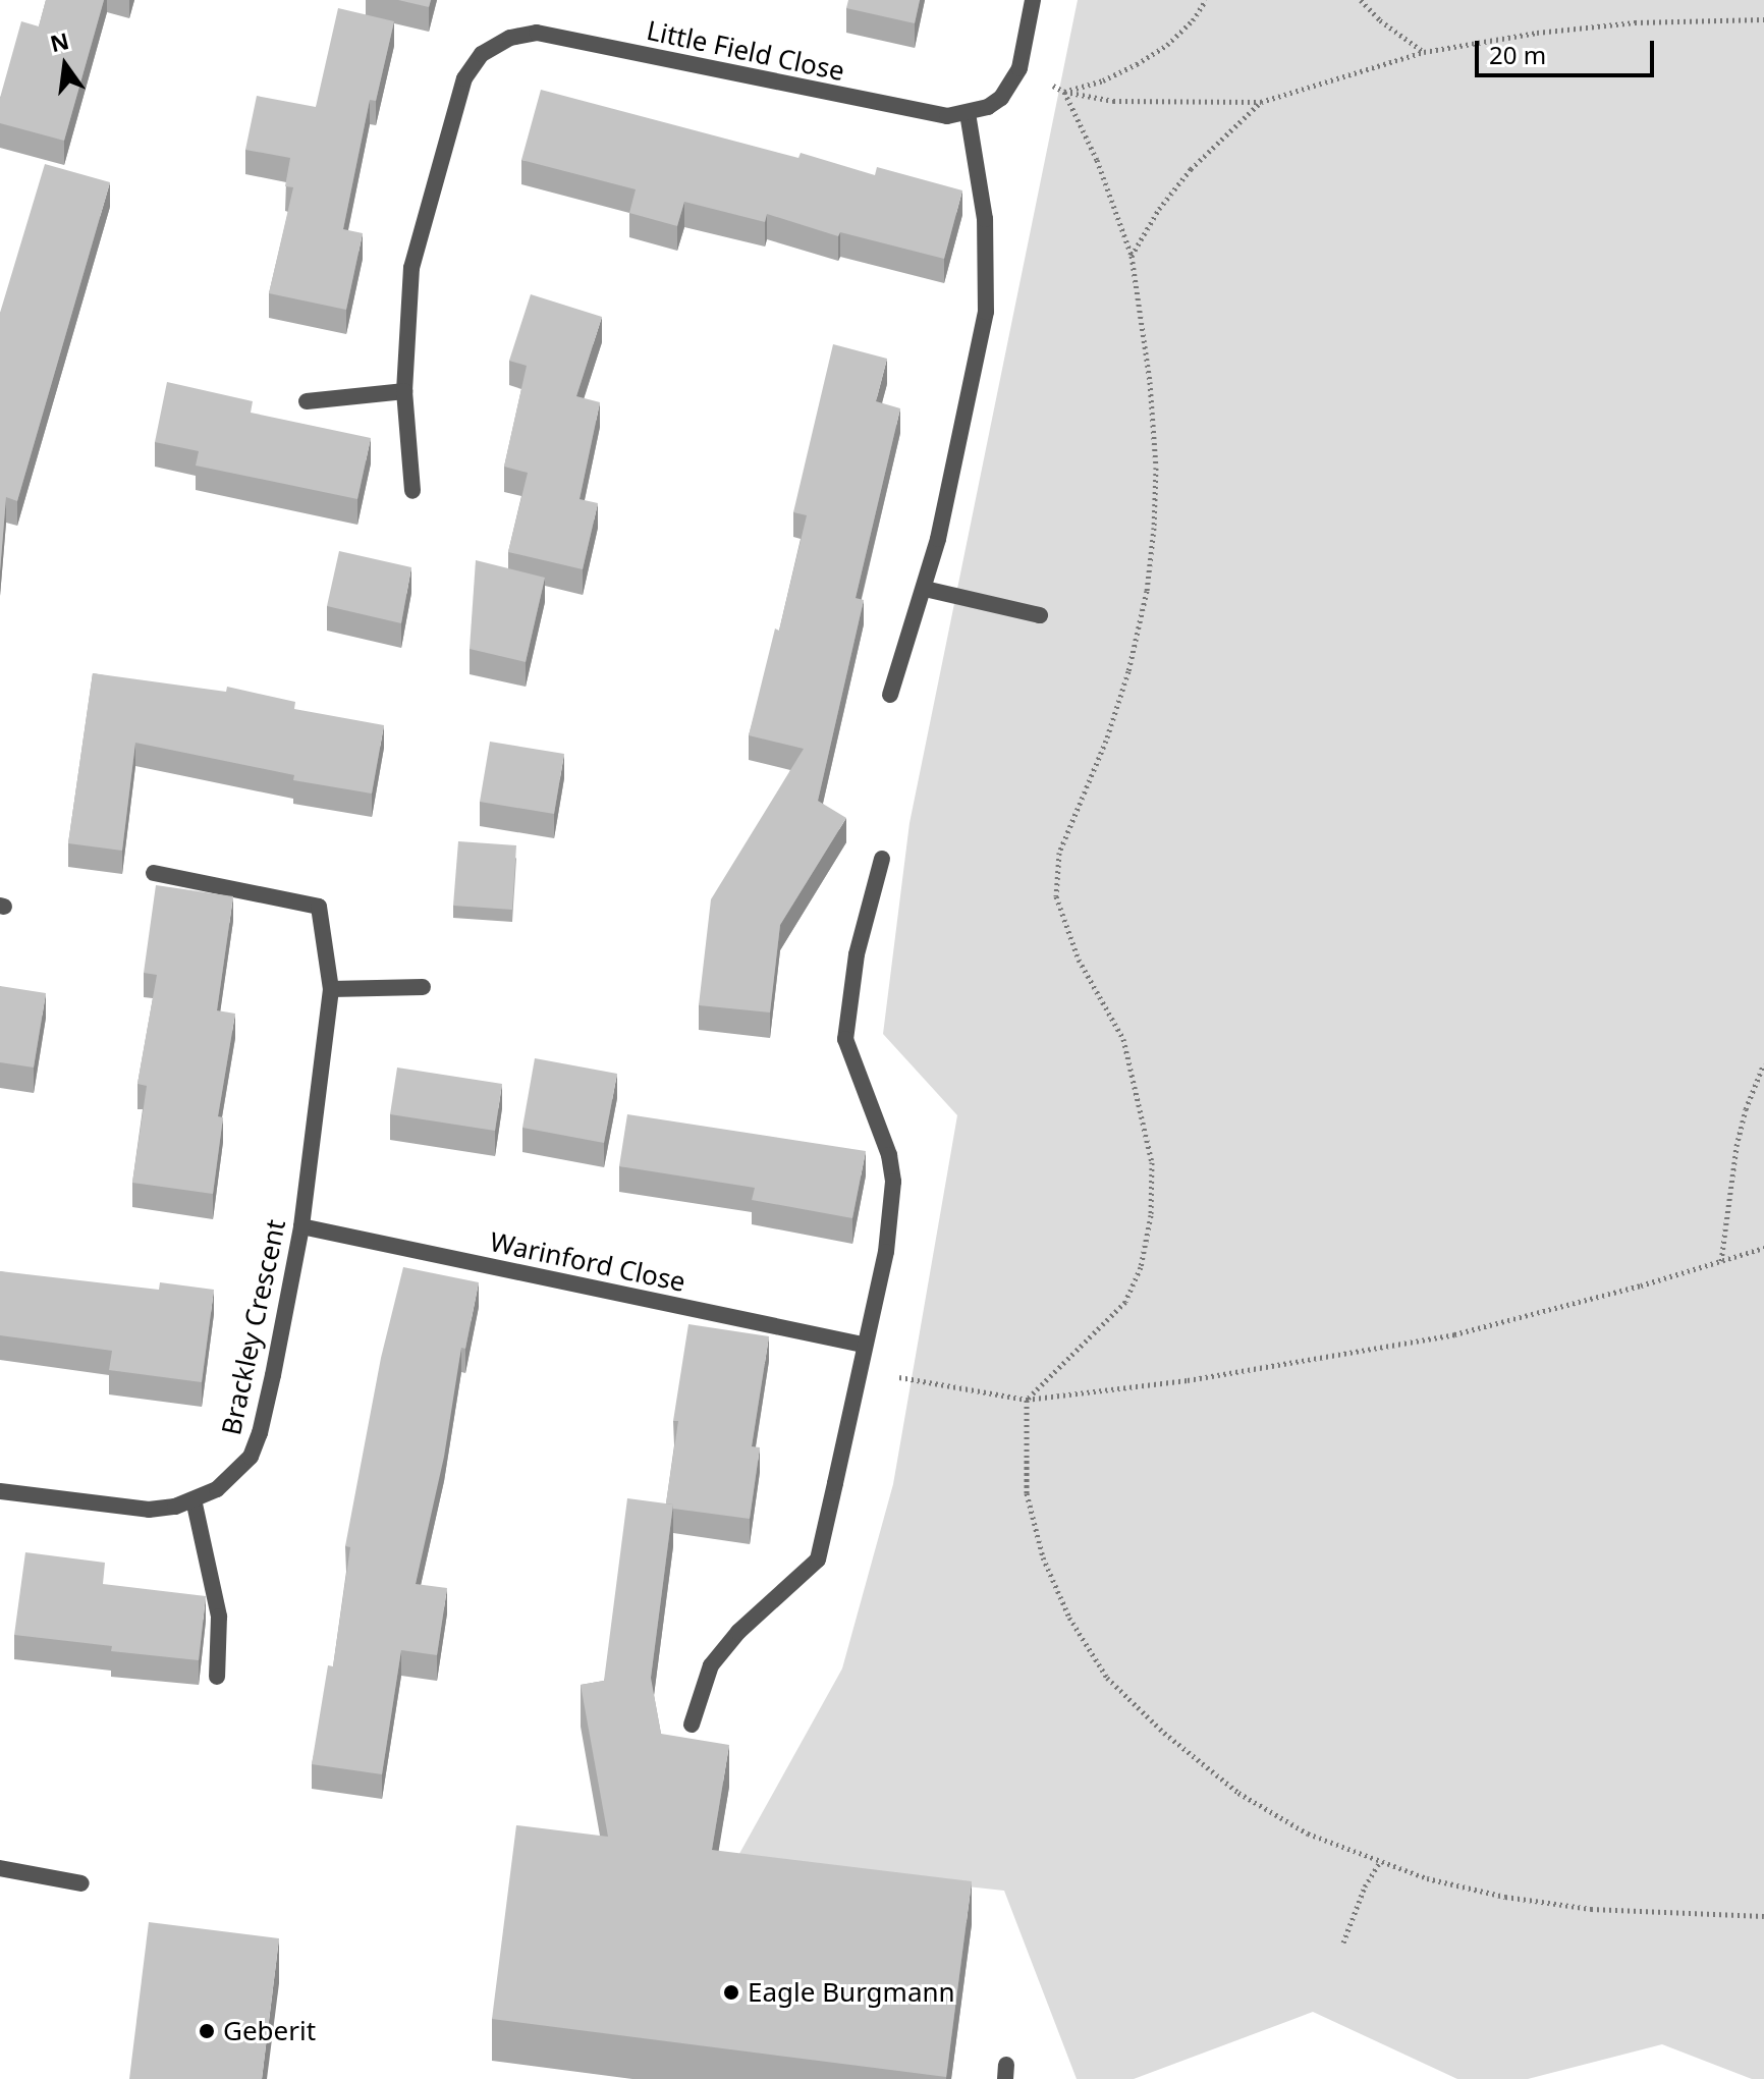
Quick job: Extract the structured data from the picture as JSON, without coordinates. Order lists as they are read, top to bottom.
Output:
{
  "streets": {
    "street": ["Little Field Close", "Warinford Close", "Brackley Crescent"]
  },
  "crossings": [
    ["Warinford Close", "Brackley Crescent"]
  ],
  "places": ["Eagle Burgmann", "Geberit"],
  "scale_bar": "20 m",
  "north": "top"
}
